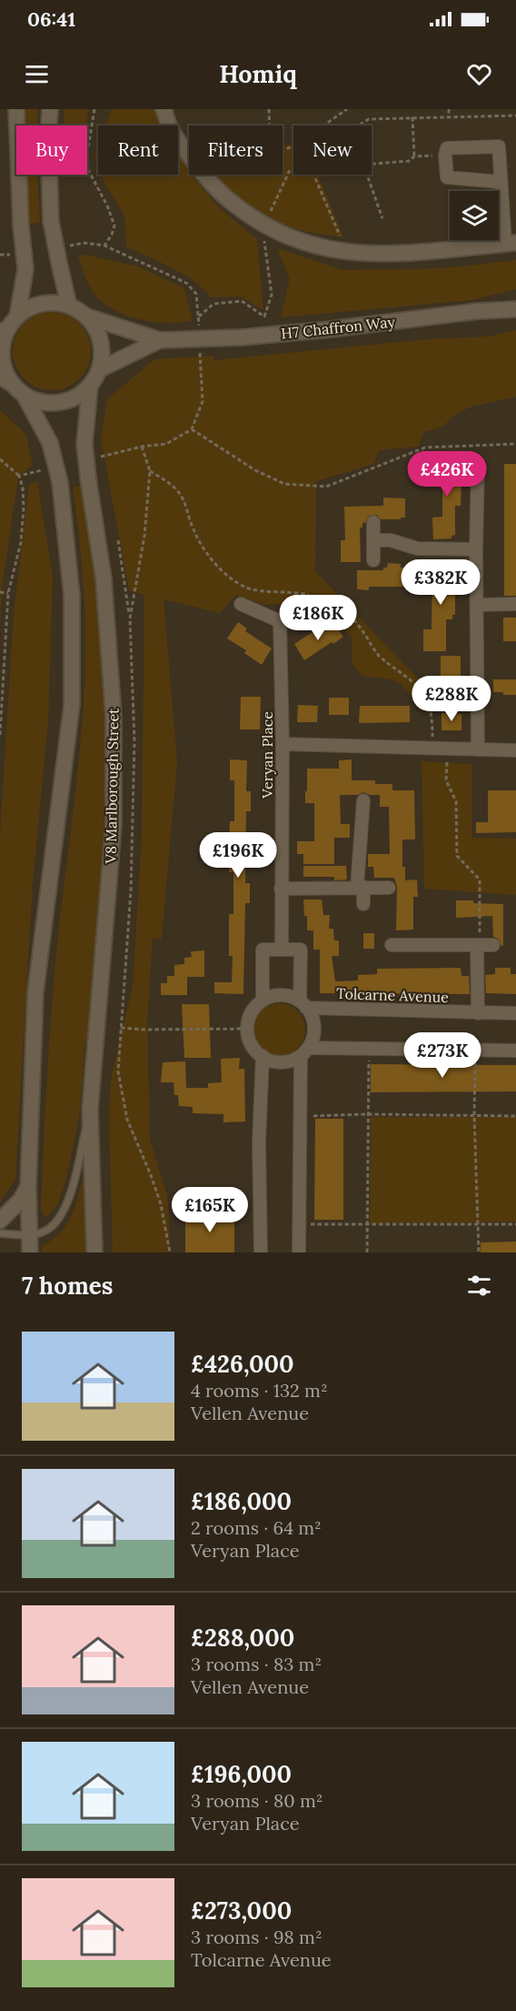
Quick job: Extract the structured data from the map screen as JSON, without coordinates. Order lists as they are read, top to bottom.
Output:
{
  "streets": {
    "main road": ["H7 Chaffron Way", "V8 Marlborough Street"],
    "street": ["Veryan Place", "Tolcarne Avenue"]
  },
  "crossings": [
    ["H7 Chaffron Way", "V8 Marlborough Street"]
  ],
  "page": {
    "status": "06:41",
    "header": "Homiq",
    "chip": [
      "Buy",
      "Rent",
      "Filters",
      "New"
    ],
    "price": [
      "£426K",
      "£382K",
      "£186K",
      "£288K",
      "£196K",
      "£273K",
      "£165K"
    ],
    "heading": "7 homes",
    "list": [
      {
        "name": "£426,000",
        "note": "4 rooms · 132 m² · Vellen Avenue"
      },
      {
        "name": "£186,000",
        "note": "2 rooms · 64 m² · Veryan Place"
      },
      {
        "name": "£288,000",
        "note": "3 rooms · 83 m² · Vellen Avenue"
      },
      {
        "name": "£196,000",
        "note": "3 rooms · 80 m² · Veryan Place"
      },
      {
        "name": "£273,000",
        "note": "3 rooms · 98 m² · Tolcarne Avenue"
      }
    ]
  }
}
